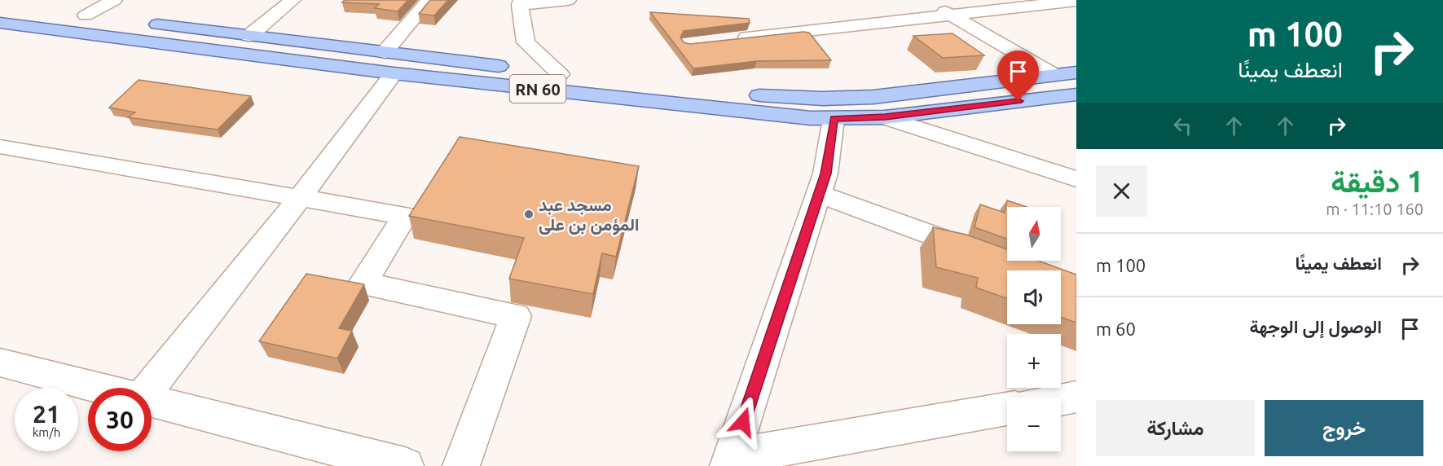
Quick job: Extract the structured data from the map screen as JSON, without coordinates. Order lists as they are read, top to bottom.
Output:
{
  "streets": {
    "main road": ["RN 60"]
  },
  "places": ["مسجد عبد المؤمن بن على"],
  "north": "top",
  "page": {
    "turn": ["100 m", "انعطف يمينًا"],
    "heading": ["1 دقيقة", "160 m · 11:10"],
    "map_buttons": ["+", "−"],
    "list": [
      {
        "name": "انعطف يمينًا",
        "value": "100 m"
      },
      {
        "name": "الوصول إلى الوجهة",
        "value": "60 m"
      }
    ],
    "speed": "21 km/h",
    "limit": "30",
    "buttons": ["خروج", "مشاركة"]
  }
}
